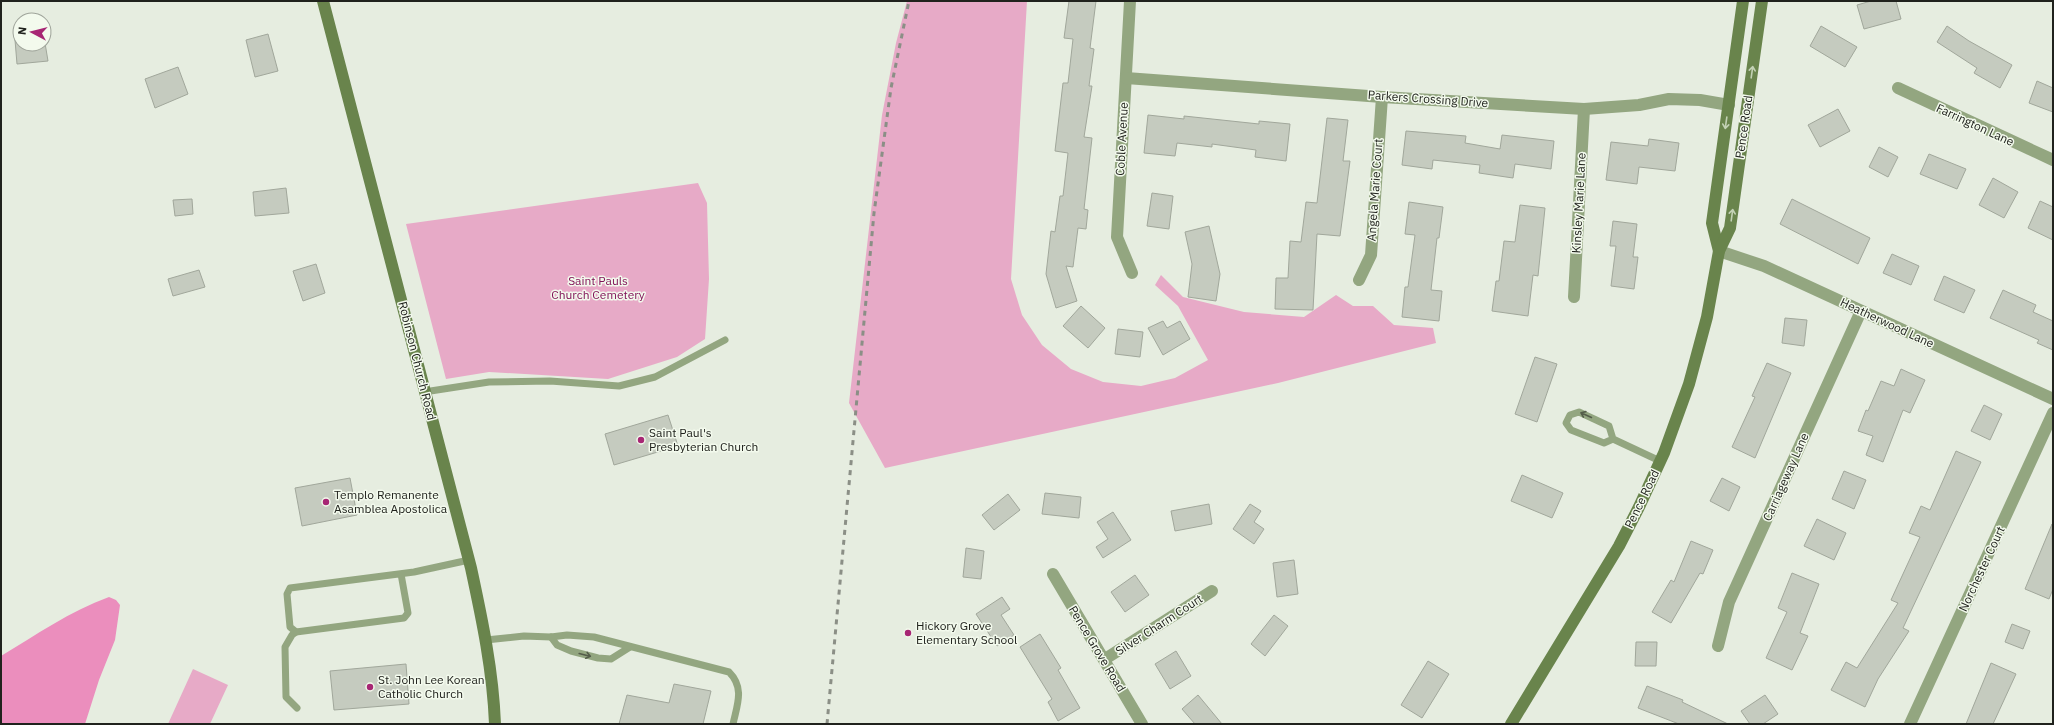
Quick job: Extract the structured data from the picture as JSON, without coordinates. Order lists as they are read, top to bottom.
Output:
{
  "streets": {
    "street": [
      "Parkers Crossing Drive",
      "Farrington Lane",
      "Pence Road",
      "Coble Avenue",
      "Angela Marie Court",
      "Kinsley Marie Lane",
      "Heatherwood Lane",
      "Robinson Church Road",
      "Carriageway Lane",
      "Norchester Court",
      "Silver Charm Court",
      "Pence Grove Road"
    ]
  },
  "crossings": [
    ["Parkers Crossing Drive", "Pence Road"],
    ["Parkers Crossing Drive", "Coble Avenue"],
    ["Parkers Crossing Drive", "Angela Marie Court"],
    ["Parkers Crossing Drive", "Kinsley Marie Lane"],
    ["Pence Road", "Heatherwood Lane"],
    ["Heatherwood Lane", "Carriageway Lane"],
    ["Silver Charm Court", "Pence Grove Road"]
  ],
  "parks": ["Saint Pauls Church Cemetery"],
  "places": [
    "Saint Paul's Presbyterian Church",
    "Templo Remanente Asamblea Apostolica",
    "Hickory Grove Elementary School",
    "St. John Lee Korean Catholic Church"
  ],
  "north": "left"
}
